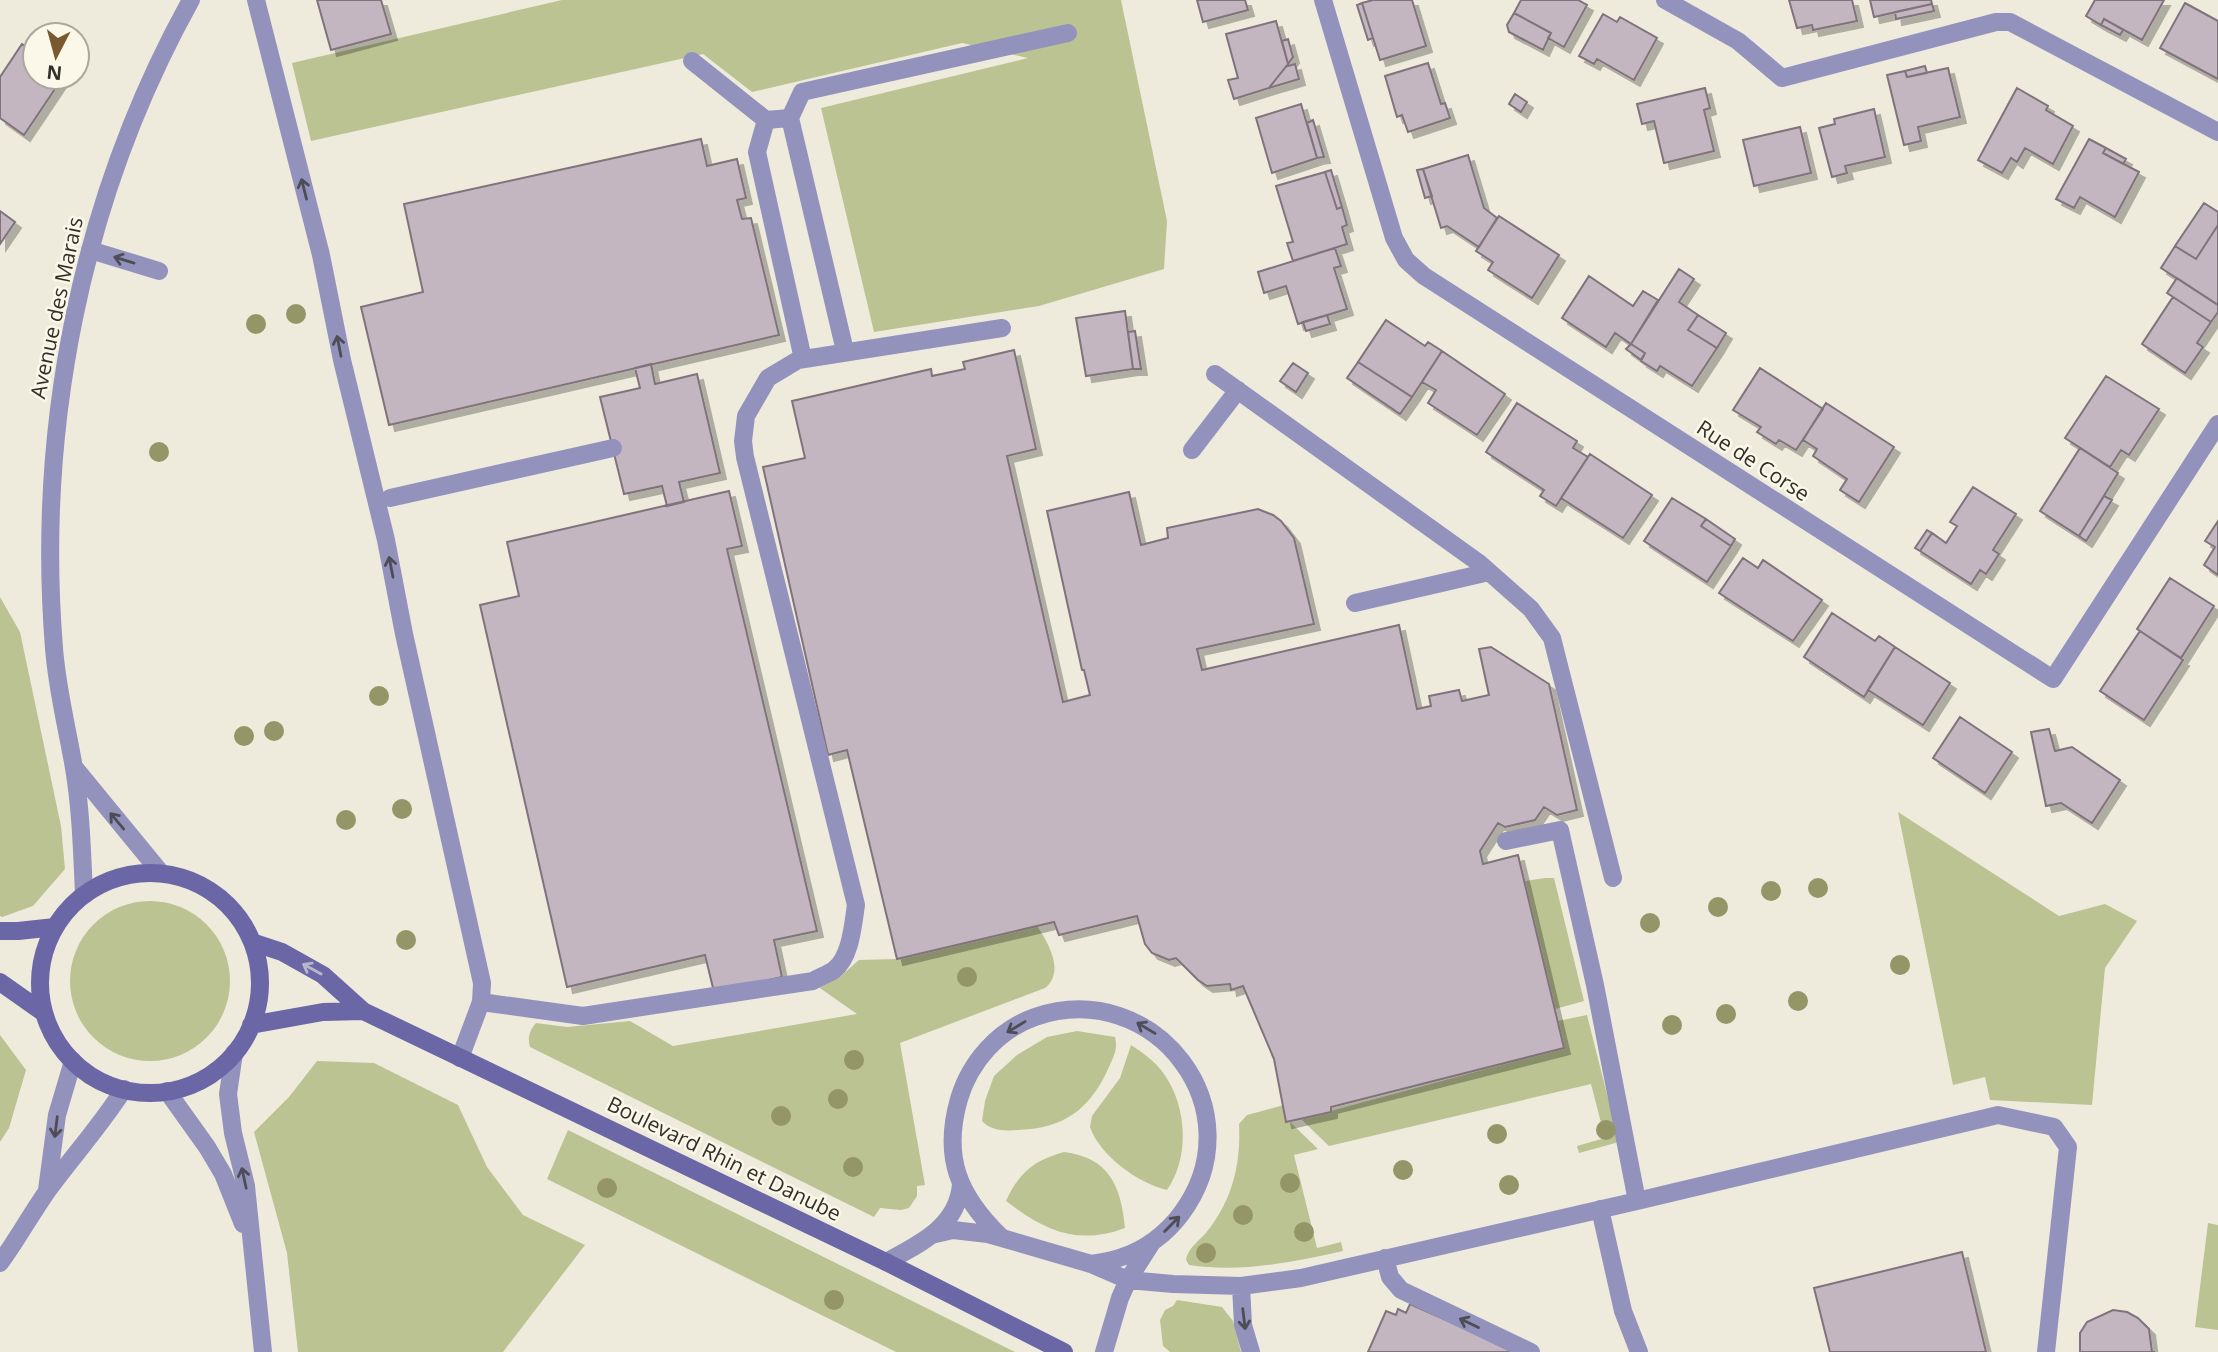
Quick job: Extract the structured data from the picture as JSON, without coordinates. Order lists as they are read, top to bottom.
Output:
{
  "streets": {
    "main road": ["Boulevard Rhin et Danube"],
    "street": ["Avenue des Marais", "Rue de Corse"]
  },
  "crossings": [
    ["Avenue des Marais", "Boulevard Rhin et Danube"]
  ],
  "north": "bottom"
}
